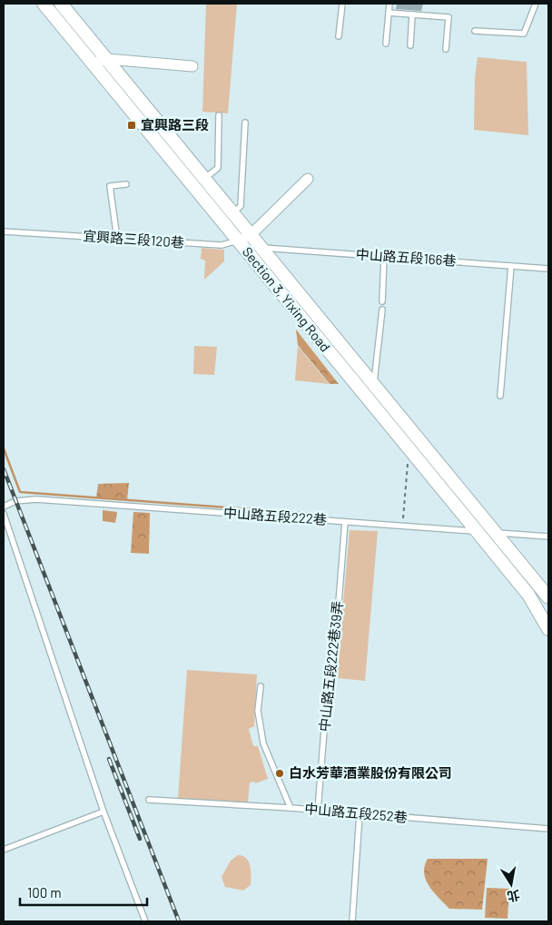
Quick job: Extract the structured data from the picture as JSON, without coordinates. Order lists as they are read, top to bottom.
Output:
{
  "streets": {
    "street": ["Section 3, Yixing Road"],
    "lane": [
      "宜興路三段120巷",
      "中山路五段166巷",
      "中山路五段222巷",
      "中山路五段222巷39弄",
      "中山路五段252巷"
    ]
  },
  "crossings": [
    ["宜興路三段120巷", "中山路五段166巷"],
    ["宜興路三段120巷", "Section 3, Yixing Road"],
    ["中山路五段166巷", "Section 3, Yixing Road"],
    ["Section 3, Yixing Road", "中山路五段222巷"],
    ["中山路五段222巷", "中山路五段222巷39弄"],
    ["中山路五段222巷39弄", "中山路五段252巷"]
  ],
  "places": {
    "transit": ["宜興路三段"],
    "other": ["白水芳華酒業股份有限公司"]
  },
  "scale_bar": "100 m",
  "north": "bottom"
}
